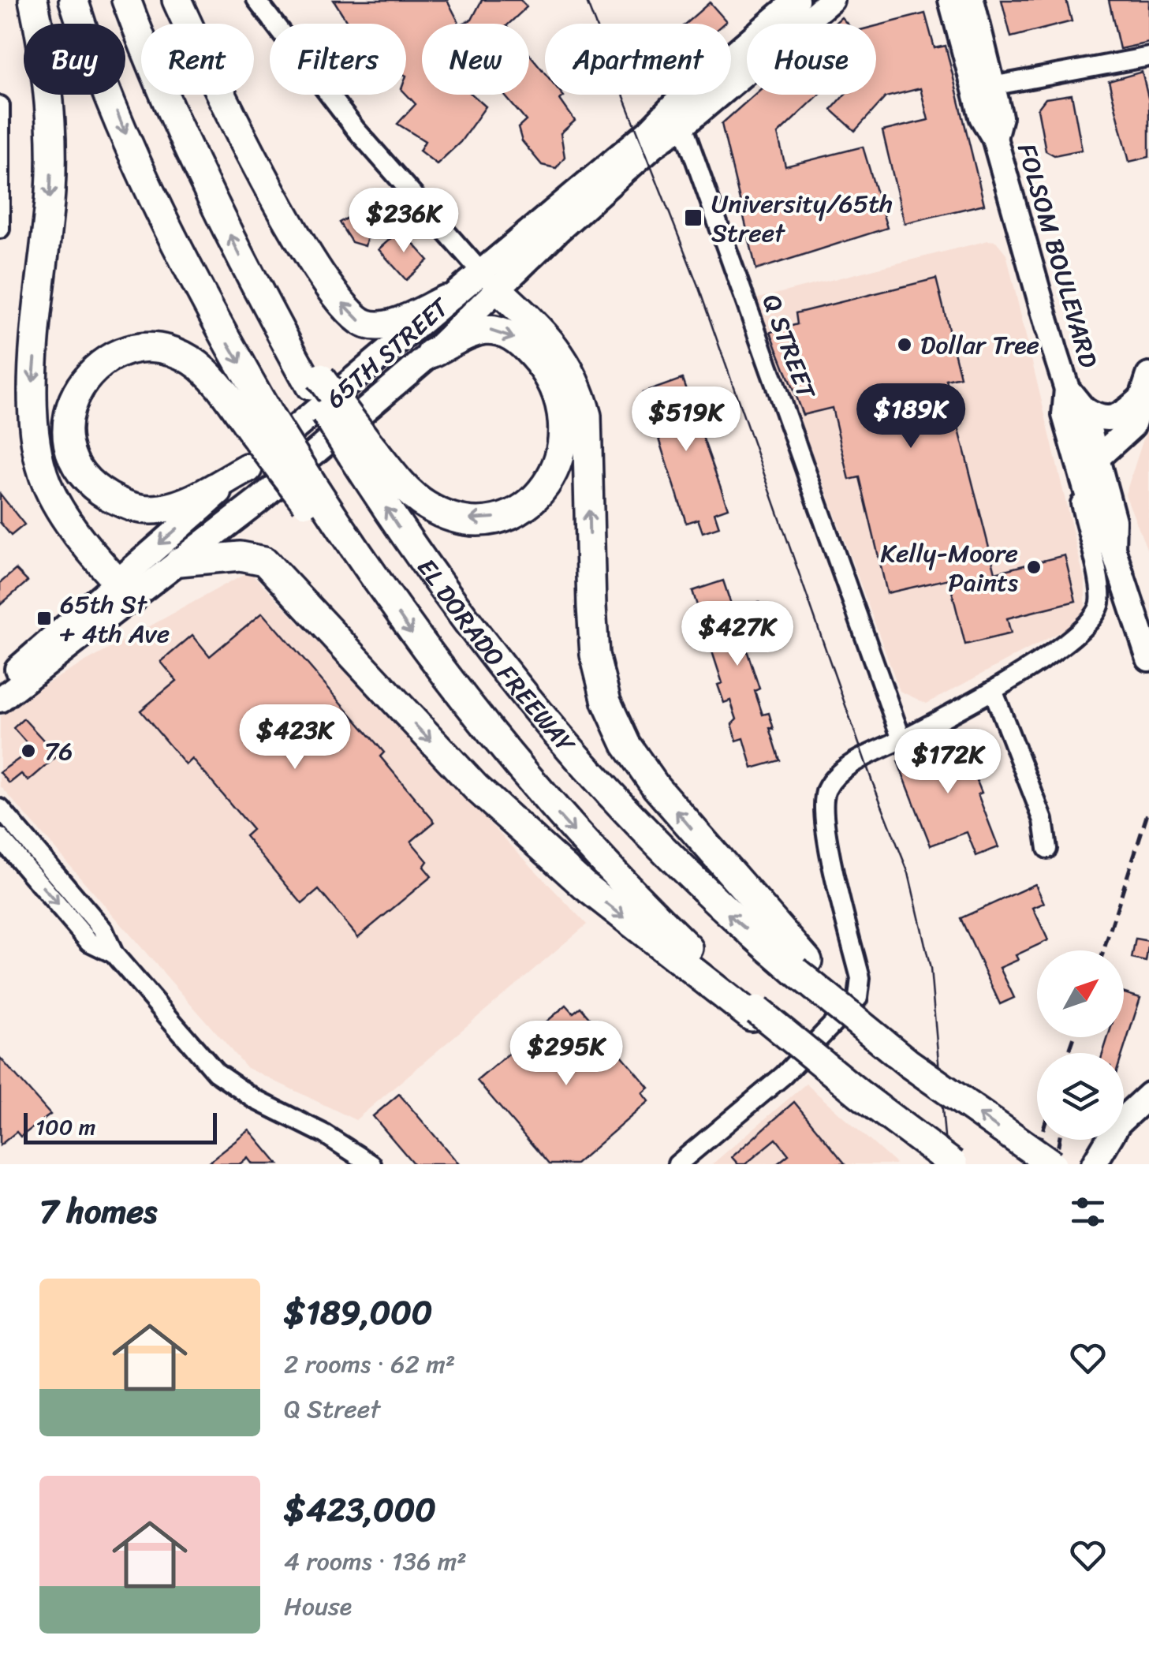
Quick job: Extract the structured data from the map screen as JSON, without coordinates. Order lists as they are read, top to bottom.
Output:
{
  "streets": {
    "highway": ["EL DORADO FREEWAY"],
    "main road": ["FOLSOM BOULEVARD", "65TH STREET"],
    "street": ["Q STREET"]
  },
  "crossings": [
    ["Q STREET", "65TH STREET"]
  ],
  "places": {
    "transit": ["University/65th Street", "65th St + 4th Ave"],
    "other": ["Dollar Tree", "Kelly-Moore Paints", "76"]
  },
  "scale_bar": "100 m",
  "north": "top right",
  "page": {
    "chip": [
      "Buy",
      "Rent",
      "Filters",
      "New",
      "Apartment",
      "House"
    ],
    "price": [
      "$236K",
      "$189K",
      "$519K",
      "$427K",
      "$423K",
      "$172K",
      "$295K"
    ],
    "scale": "100 m",
    "heading": "7 homes",
    "list": [
      {
        "name": "$189,000",
        "note": "2 rooms · 62 m² · Q Street"
      },
      {
        "name": "$423,000",
        "note": "4 rooms · 136 m² · House"
      }
    ]
  }
}
